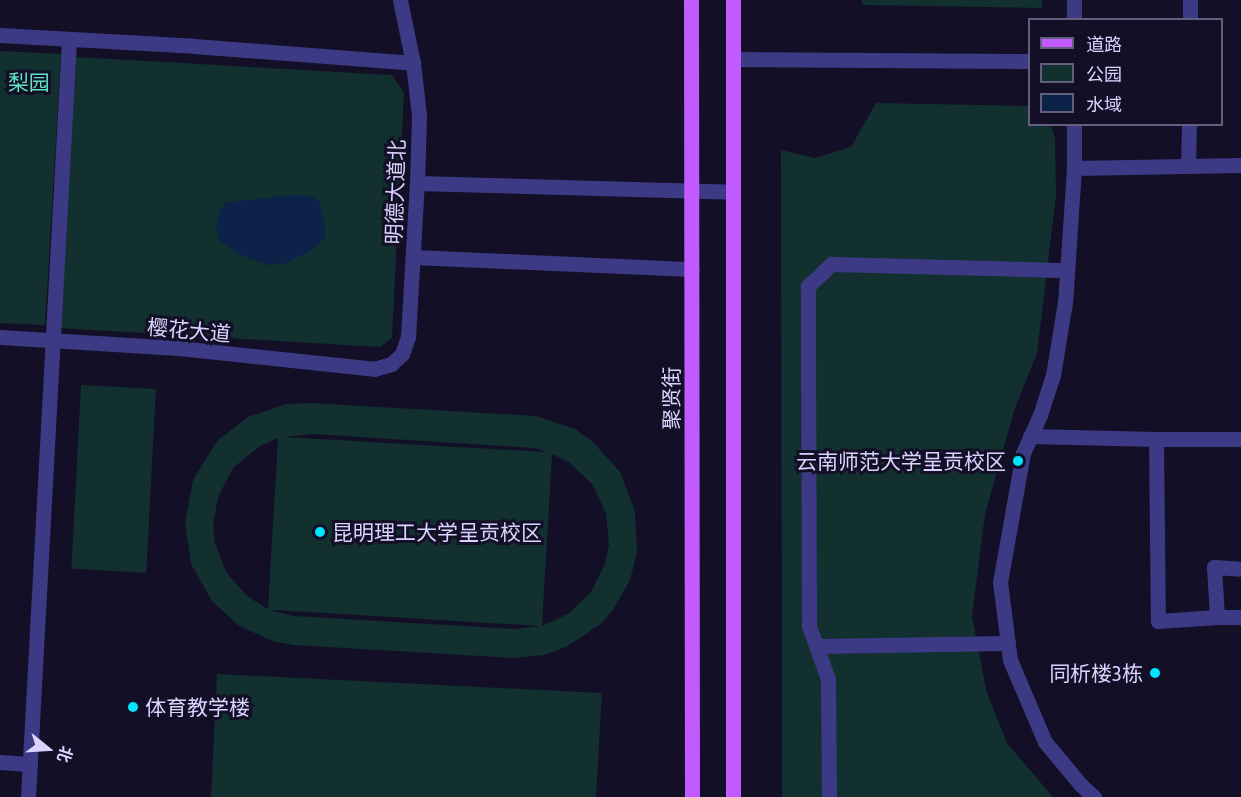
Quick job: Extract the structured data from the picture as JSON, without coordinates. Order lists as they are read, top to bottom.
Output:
{
  "streets": {
    "main road": ["聚贤街"],
    "street": ["明德大道北", "樱花大道"]
  },
  "crossings": [
    ["明德大道北", "樱花大道"]
  ],
  "parks": ["梨园"],
  "places": [
    "云南师范大学呈贡校区",
    "昆明理工大学呈贡校区",
    "同析楼3栋",
    "体育教学楼"
  ],
  "legend": ["道路", "公园", "水域"],
  "north": "right"
}
